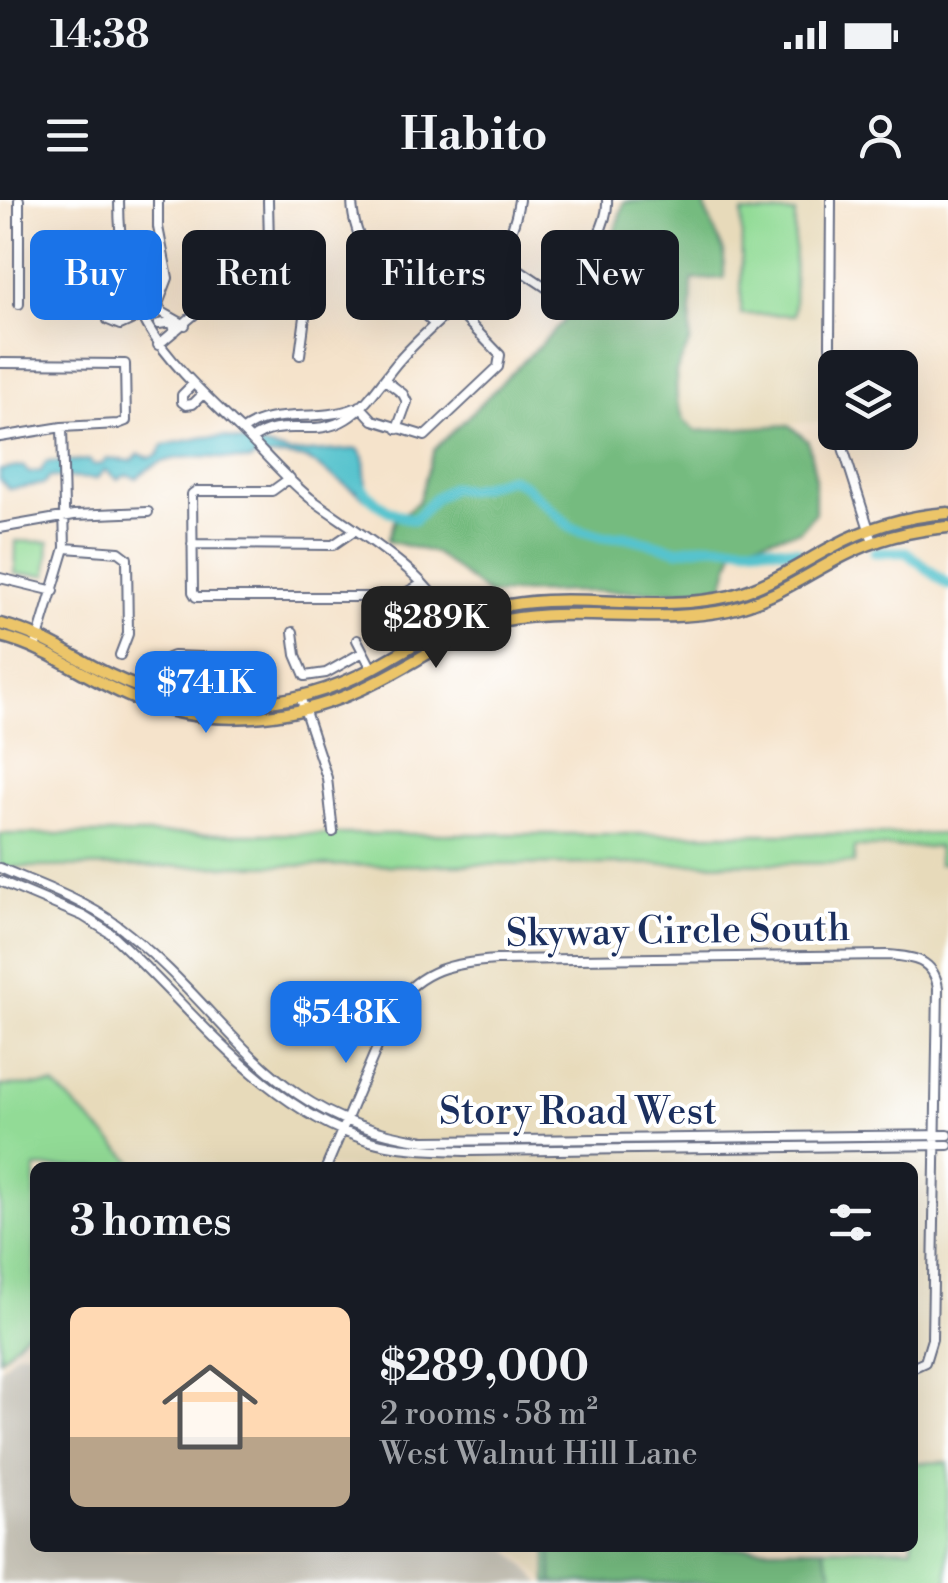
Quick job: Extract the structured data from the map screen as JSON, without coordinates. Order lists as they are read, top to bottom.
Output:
{
  "streets": {
    "street": ["Skyway Circle South", "Story Road West"]
  },
  "crossings": [
    ["Skyway Circle South", "Story Road West"]
  ],
  "page": {
    "status": "14:38",
    "header": "Habito",
    "chip": [
      "Buy",
      "Rent",
      "Filters",
      "New"
    ],
    "price": ["$289K", "$741K", "$548K"],
    "heading": "3 homes",
    "list": [
      {
        "name": "$289,000",
        "note": "2 rooms · 58 m² · West Walnut Hill Lane"
      }
    ]
  }
}
